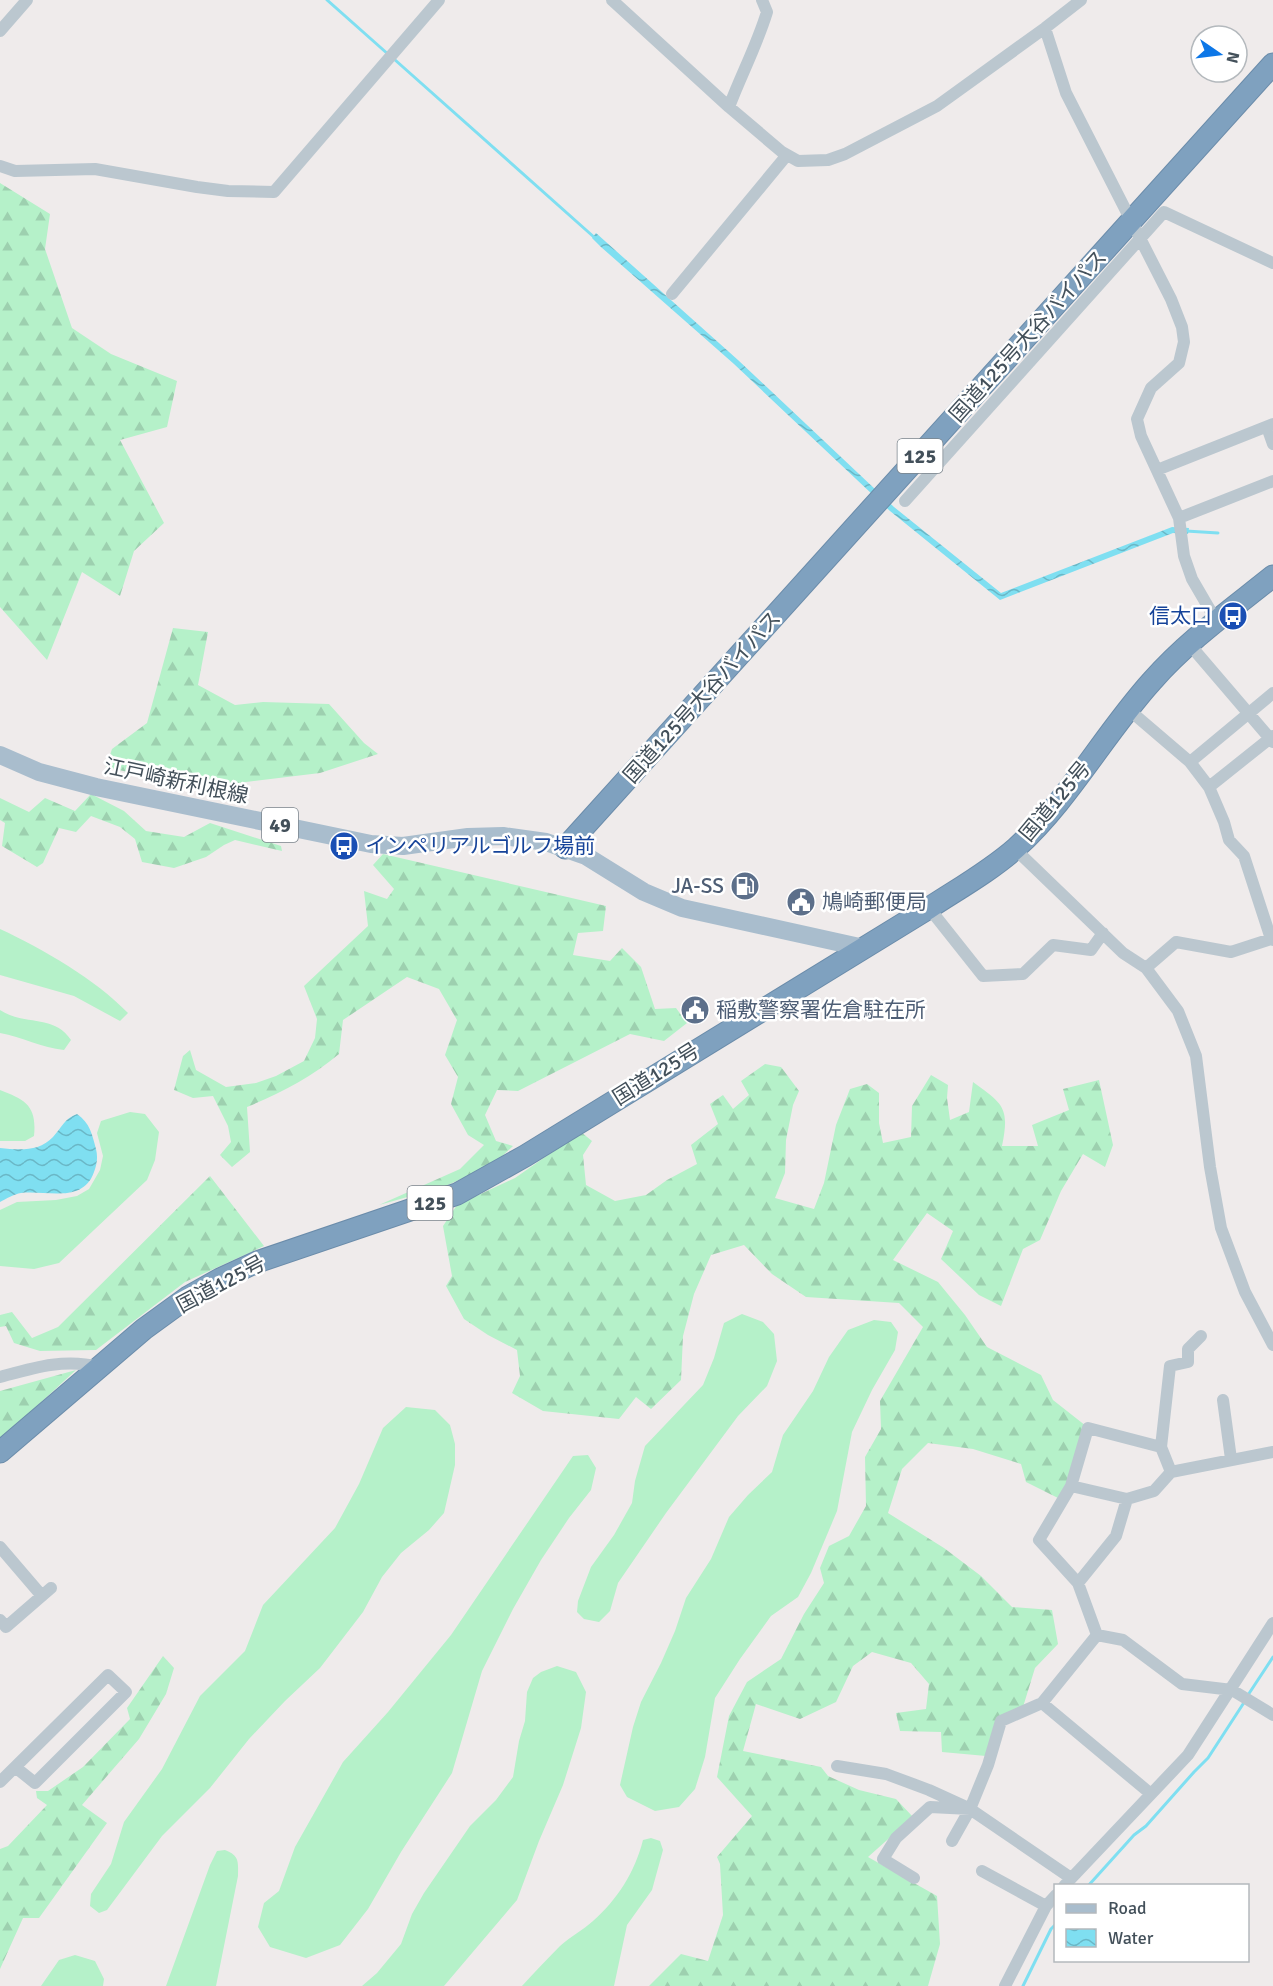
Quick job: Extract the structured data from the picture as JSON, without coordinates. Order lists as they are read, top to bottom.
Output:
{
  "streets": {
    "highway": ["国道125号大谷バイパス", "125", "国道125号"],
    "main road": ["江戸崎新利根線", "49"]
  },
  "crossings": [
    ["国道125号大谷バイパス", "江戸崎新利根線"],
    ["江戸崎新利根線", "国道125号"]
  ],
  "places": {
    "bus stop": ["信太口", "インペリアルゴルフ場前"],
    "fuel station": ["JA-SS"],
    "public building": ["鳩崎郵便局", "稲敷警察署佐倉駐在所"]
  },
  "legend": ["Road", "Water"],
  "north": "right"
}
